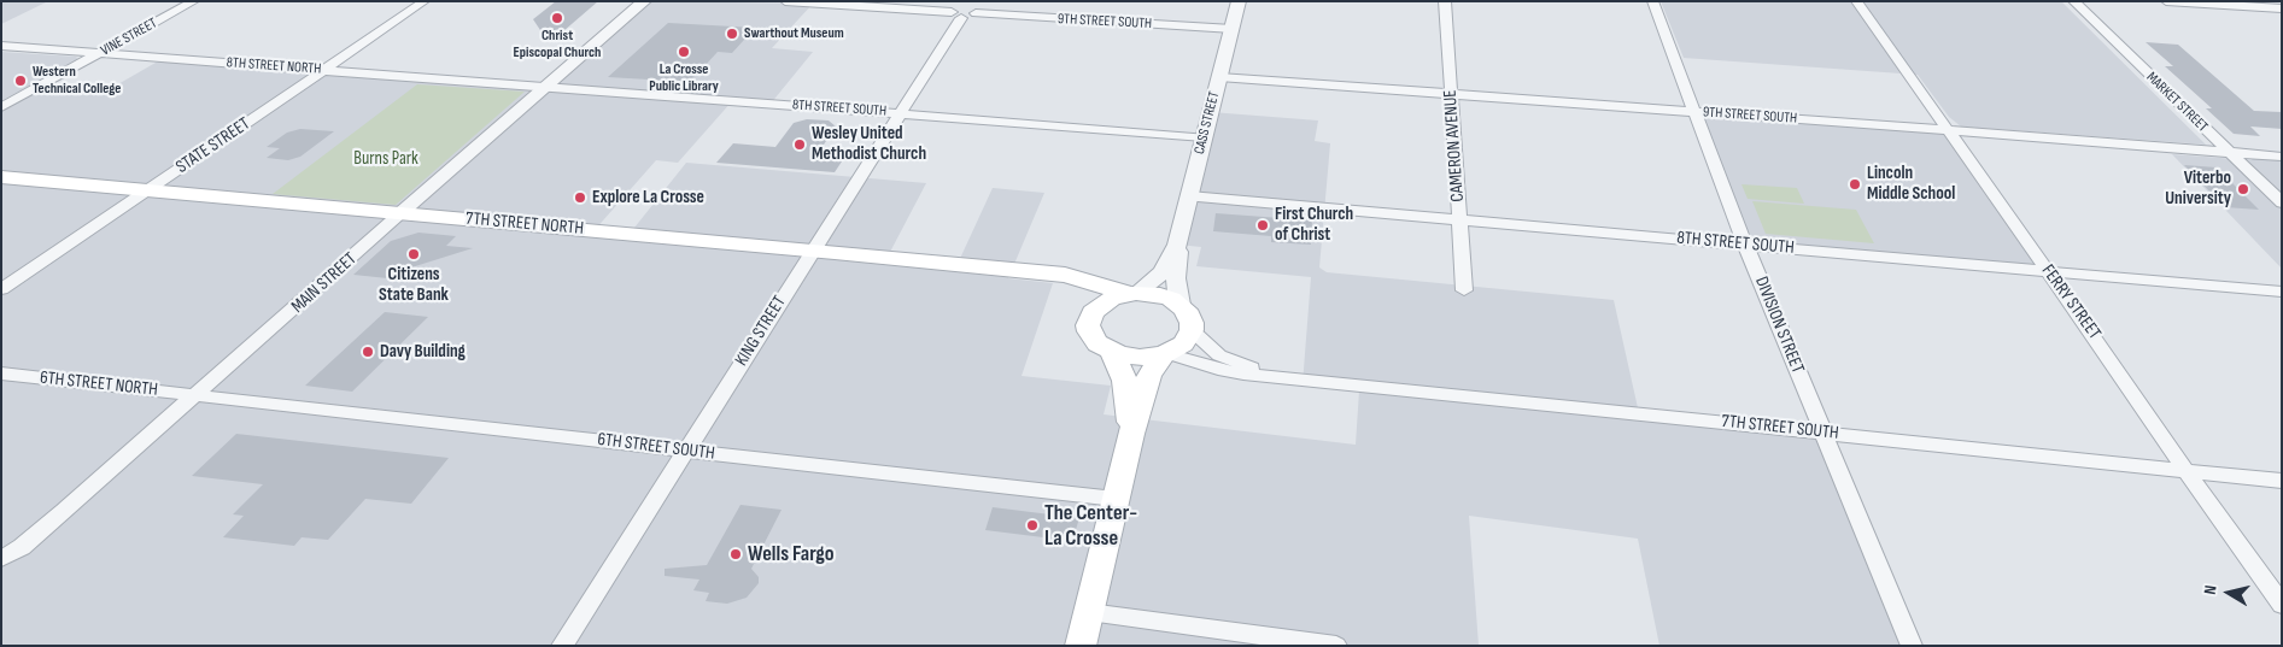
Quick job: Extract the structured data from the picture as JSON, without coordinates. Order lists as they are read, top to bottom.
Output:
{
  "streets": {
    "main road": ["7TH STREET NORTH"],
    "street": [
      "9TH STREET SOUTH",
      "VINE STREET",
      "8TH STREET NORTH",
      "MARKET STREET",
      "8TH STREET SOUTH",
      "CASS STREET",
      "STATE STREET",
      "CAMERON AVENUE",
      "MAIN STREET",
      "FERRY STREET",
      "DIVISION STREET",
      "KING STREET",
      "6TH STREET NORTH",
      "7TH STREET SOUTH",
      "6TH STREET SOUTH"
    ]
  },
  "crossings": [
    ["9TH STREET SOUTH", "MARKET STREET"],
    ["9TH STREET SOUTH", "CASS STREET"],
    ["9TH STREET SOUTH", "CAMERON AVENUE"],
    ["9TH STREET SOUTH", "FERRY STREET"],
    ["9TH STREET SOUTH", "DIVISION STREET"],
    ["9TH STREET SOUTH", "KING STREET"],
    ["VINE STREET", "8TH STREET NORTH"],
    ["8TH STREET NORTH", "8TH STREET SOUTH"],
    ["8TH STREET NORTH", "STATE STREET"],
    ["8TH STREET NORTH", "MAIN STREET"],
    ["8TH STREET SOUTH", "CASS STREET"],
    ["8TH STREET SOUTH", "CAMERON AVENUE"],
    ["8TH STREET SOUTH", "MAIN STREET"],
    ["8TH STREET SOUTH", "FERRY STREET"],
    ["8TH STREET SOUTH", "DIVISION STREET"],
    ["8TH STREET SOUTH", "KING STREET"],
    ["CASS STREET", "7TH STREET NORTH"],
    ["CASS STREET", "7TH STREET SOUTH"],
    ["STATE STREET", "7TH STREET NORTH"],
    ["7TH STREET NORTH", "MAIN STREET"],
    ["7TH STREET NORTH", "KING STREET"],
    ["7TH STREET NORTH", "7TH STREET SOUTH"],
    ["MAIN STREET", "6TH STREET NORTH"],
    ["MAIN STREET", "6TH STREET SOUTH"],
    ["FERRY STREET", "7TH STREET SOUTH"],
    ["DIVISION STREET", "7TH STREET SOUTH"],
    ["KING STREET", "6TH STREET SOUTH"],
    ["6TH STREET NORTH", "6TH STREET SOUTH"]
  ],
  "parks": ["Burns Park"],
  "places": [
    "Christ Episcopal Church",
    "Swarthout Museum",
    "La Crosse Public Library",
    "Western Technical College",
    "Wesley United Methodist Church",
    "Lincoln Middle School",
    "Viterbo University",
    "Explore La Crosse",
    "First Church of Christ",
    "Citizens State Bank",
    "Davy Building",
    "The Center- La Crosse",
    "Wells Fargo"
  ],
  "north": "left"
}
